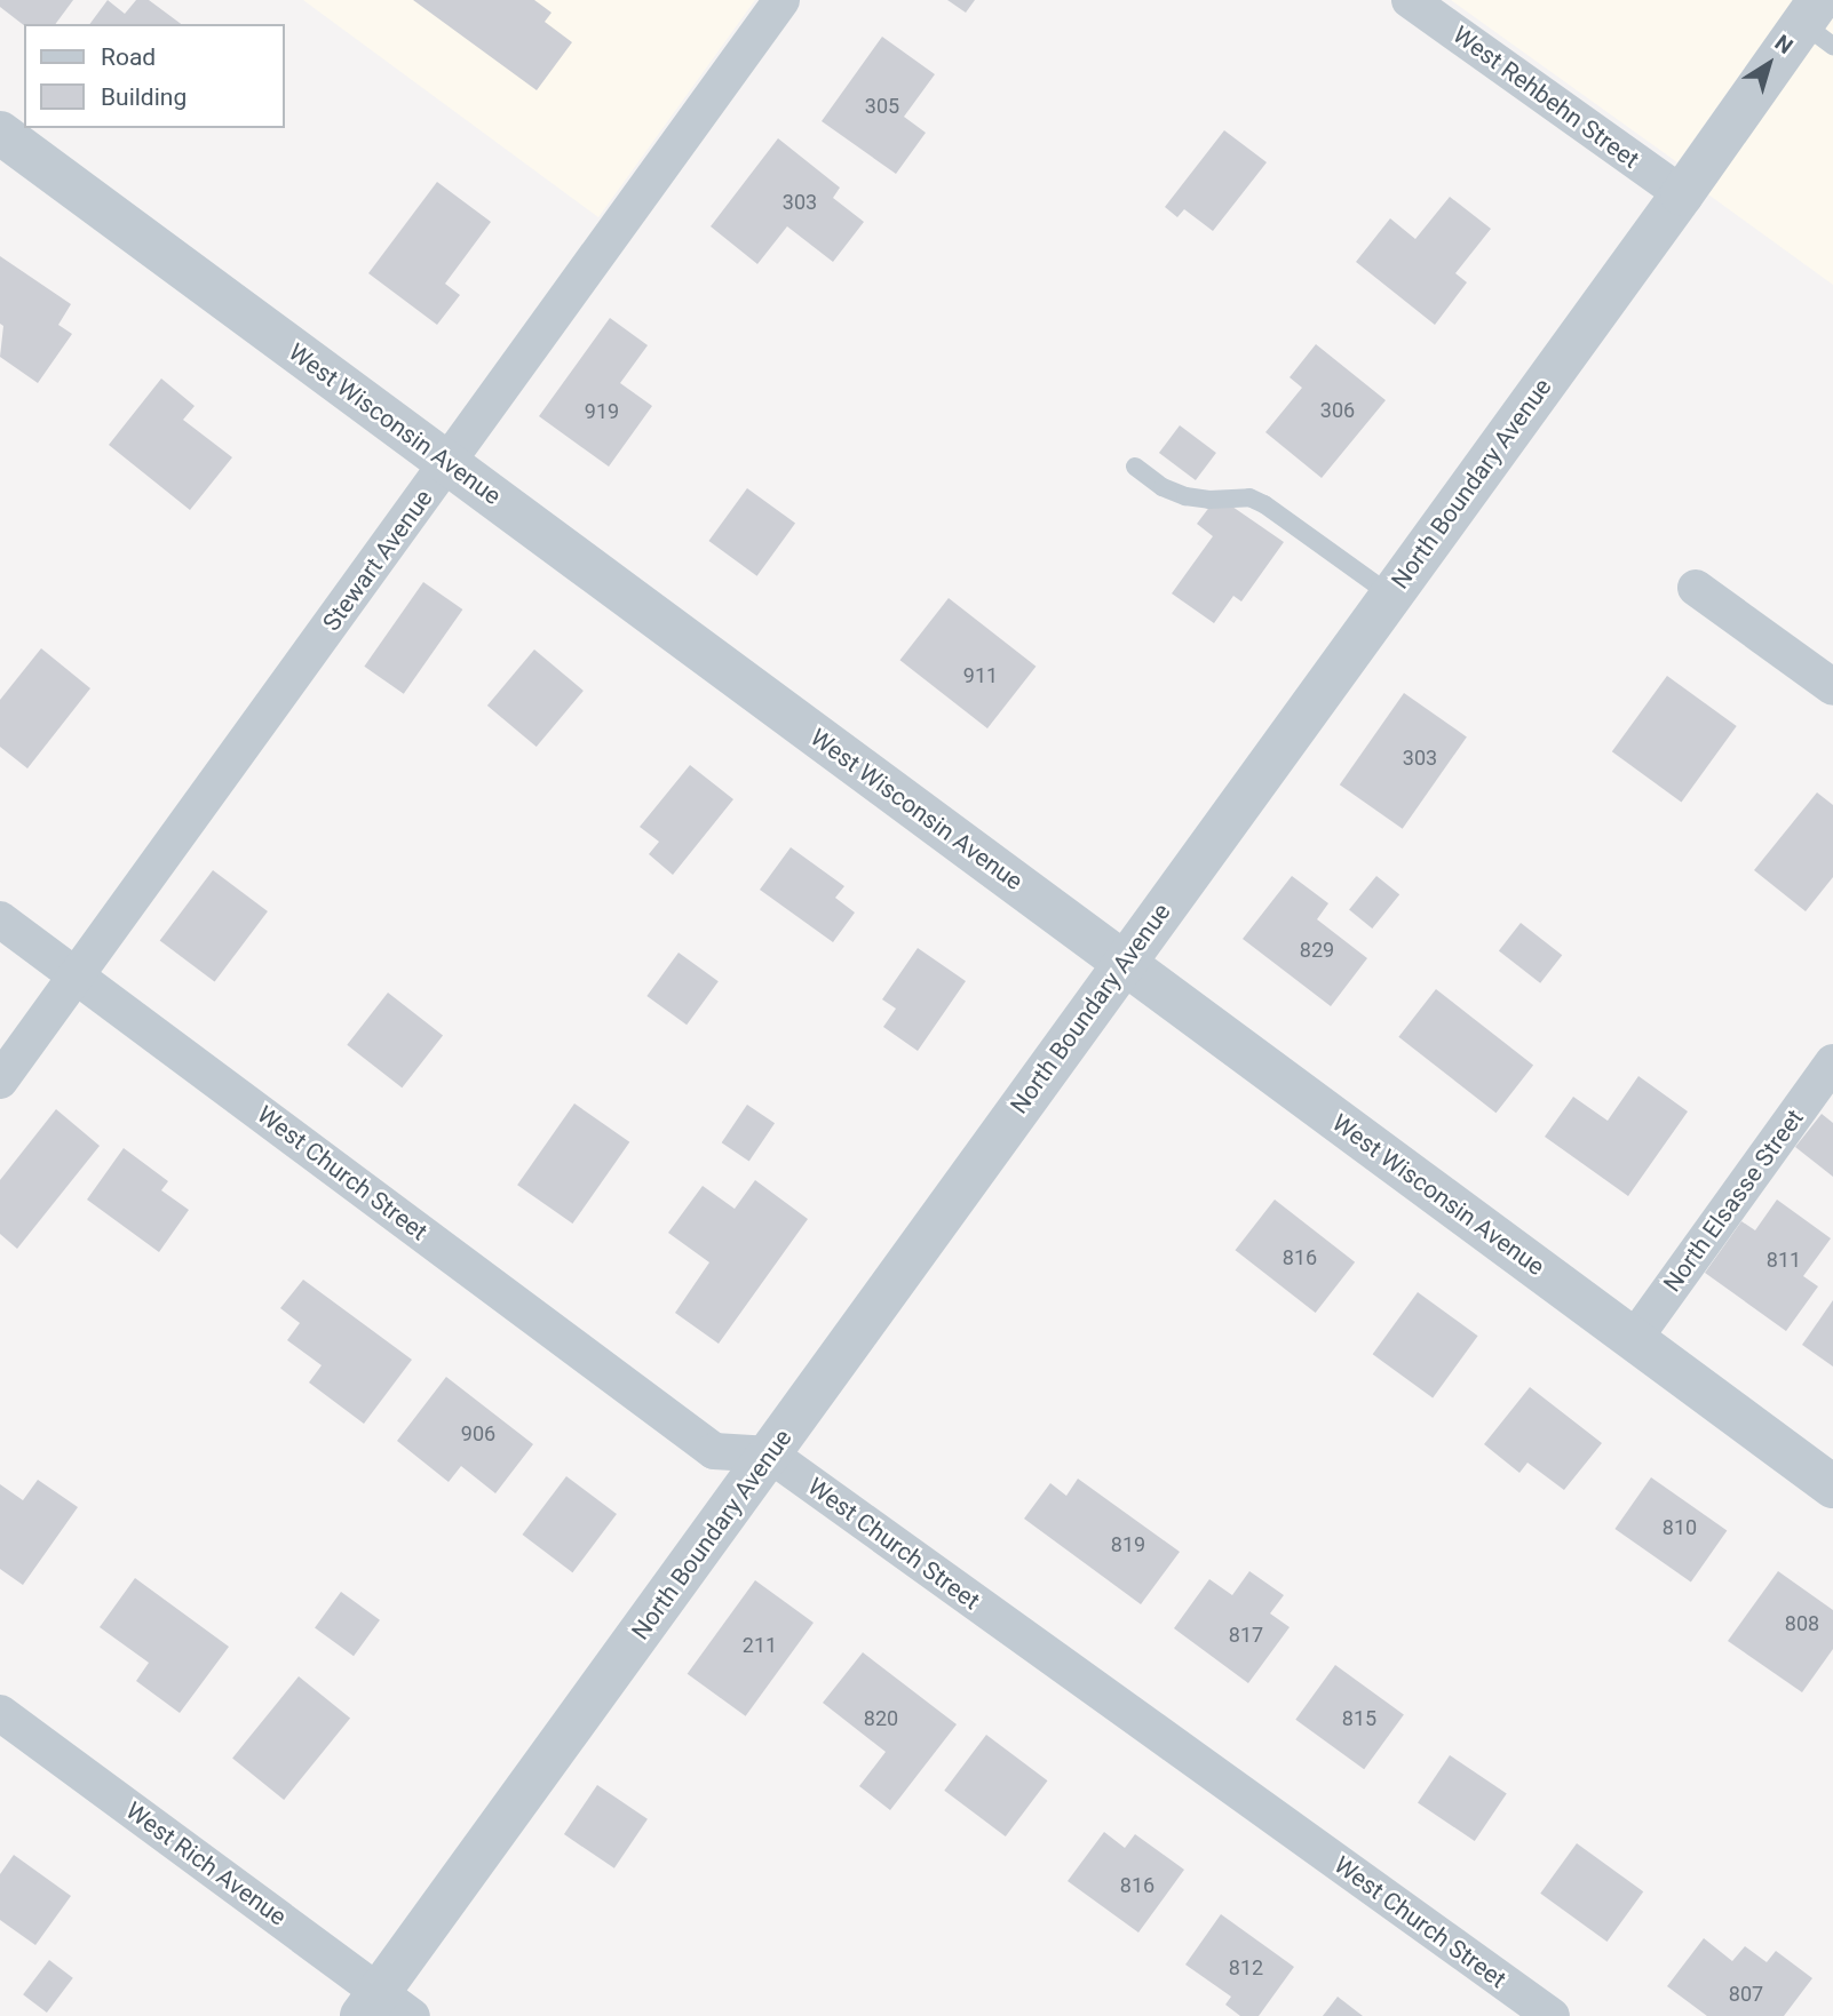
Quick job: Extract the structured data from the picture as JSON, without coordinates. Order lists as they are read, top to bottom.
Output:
{
  "streets": {
    "street": [
      "West Rehbehn Street",
      "West Wisconsin Avenue",
      "North Boundary Avenue",
      "Stewart Avenue",
      "West Church Street",
      "North Elsasse Street",
      "West Rich Avenue"
    ]
  },
  "crossings": [
    ["West Rehbehn Street", "North Boundary Avenue"],
    ["West Wisconsin Avenue", "North Boundary Avenue"],
    ["West Wisconsin Avenue", "Stewart Avenue"],
    ["West Wisconsin Avenue", "North Elsasse Street"],
    ["North Boundary Avenue", "West Church Street"],
    ["North Boundary Avenue", "West Rich Avenue"],
    ["Stewart Avenue", "West Church Street"]
  ],
  "house_numbers": [
    "305",
    "303",
    "306",
    "919",
    "911",
    "303",
    "829",
    "816",
    "811",
    "906",
    "810",
    "819",
    "808",
    "817",
    "211",
    "820",
    "815",
    "816",
    "812",
    "807"
  ],
  "legend": ["Road", "Building"],
  "north": "top right"
}
